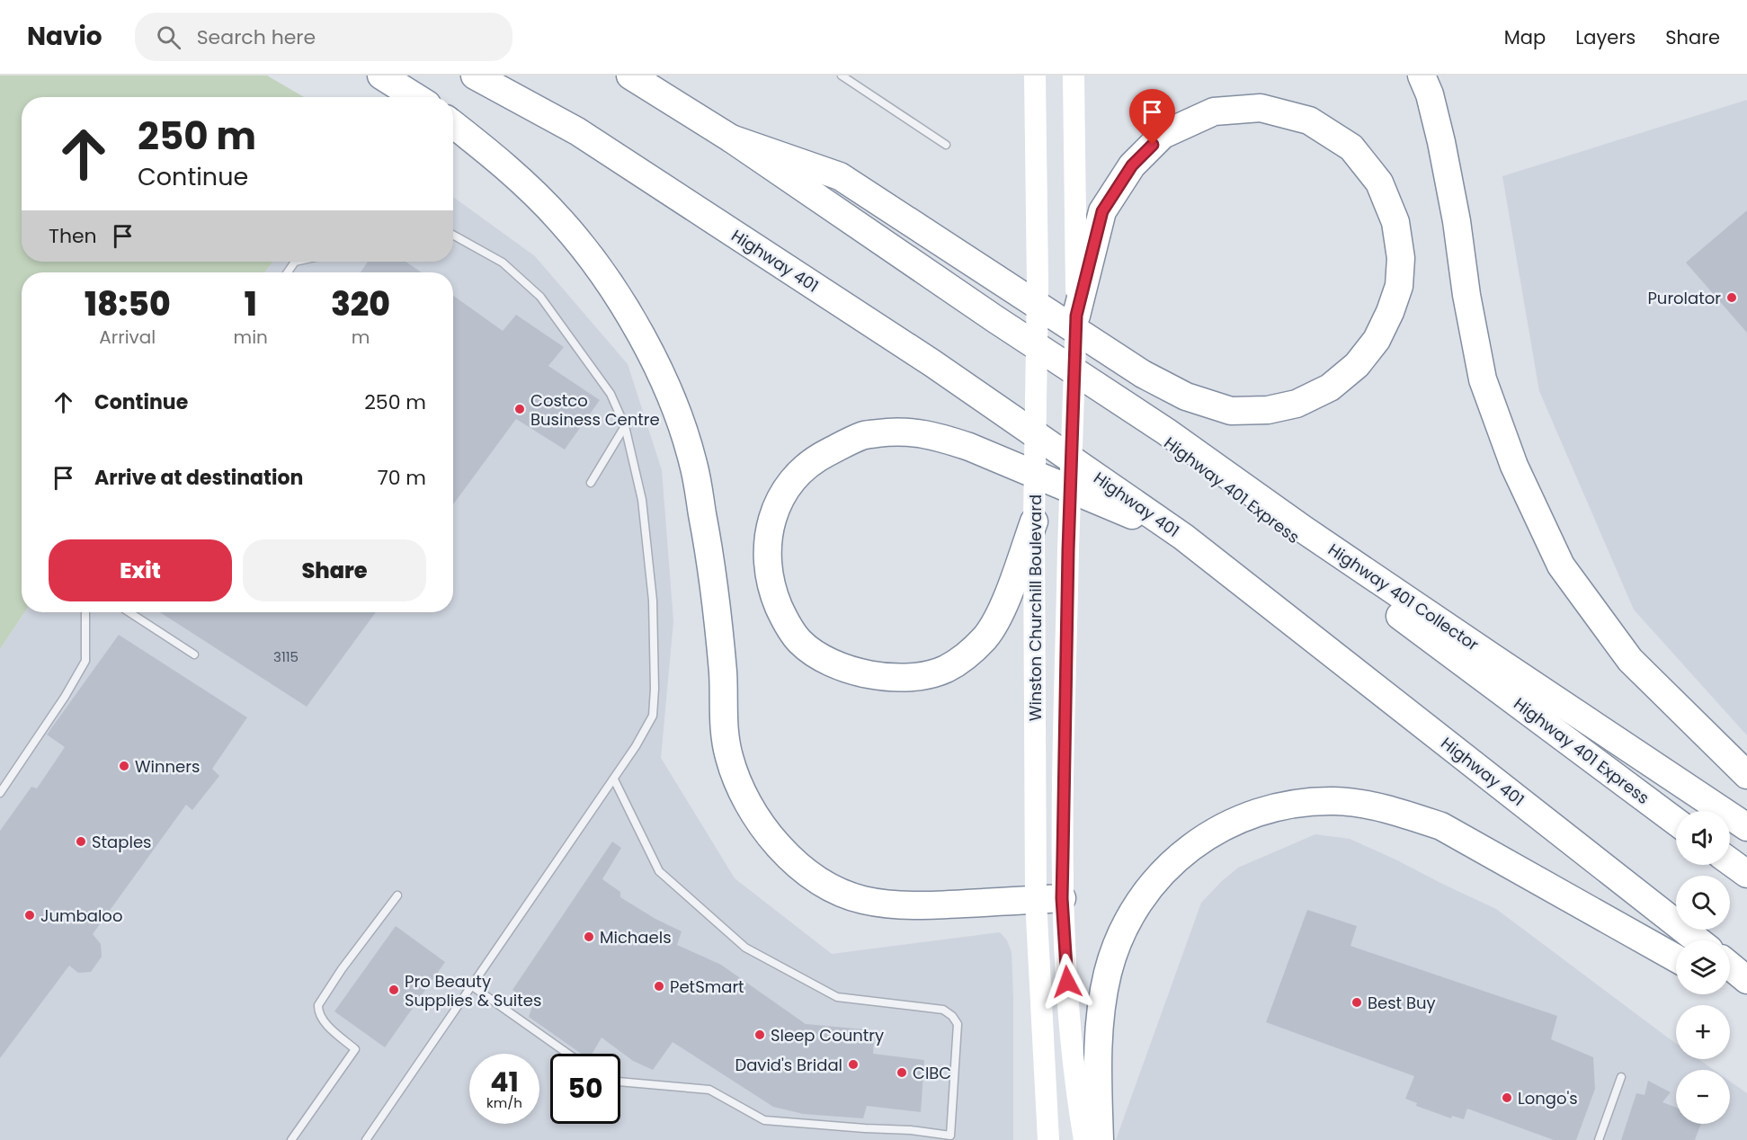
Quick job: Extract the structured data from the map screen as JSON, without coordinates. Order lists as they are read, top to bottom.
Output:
{
  "streets": {
    "highway": ["Highway 401", "Highway 401 Express", "Highway 401 Collector"],
    "main road": ["Winston Churchill Boulevard"]
  },
  "crossings": [
    ["Highway 401 Express", "Highway 401 Collector"]
  ],
  "places": [
    "Purolator",
    "Costco Business Centre",
    "Winners",
    "Staples",
    "Jumbaloo",
    "Michaels",
    "PetSmart",
    "Pro Beauty Supplies & Suites",
    "Best Buy",
    "Sleep Country",
    "David's Bridal",
    "CIBC",
    "Longo's"
  ],
  "house_numbers": ["3115"],
  "page": {
    "header": "Navio",
    "search": "Search here",
    "nav": ["Map", "Layers", "Share"],
    "turn": ["250 m", "Continue"],
    "then": "Then",
    "eta": [
      "18:50",
      "Arrival",
      "1",
      "min",
      "320",
      "m"
    ],
    "list": [
      {
        "name": "Continue",
        "value": "250 m"
      },
      {
        "name": "Arrive at destination",
        "value": "70 m"
      }
    ],
    "buttons": ["Exit", "Share"],
    "map_buttons": ["+", "−"],
    "speed": "41 km/h",
    "limit": "50"
  }
}
